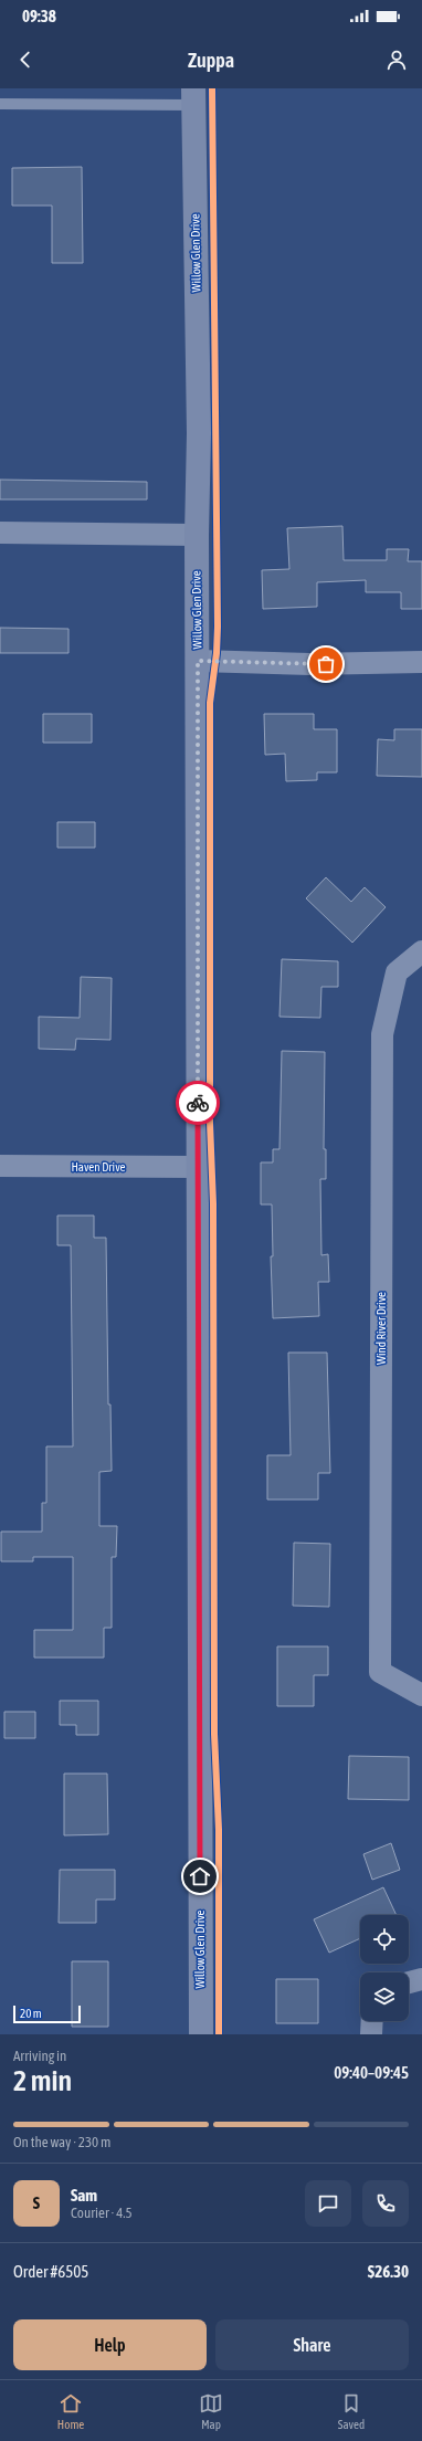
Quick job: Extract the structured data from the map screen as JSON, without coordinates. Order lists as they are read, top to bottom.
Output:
{
  "streets": {
    "main road": ["Willow Glen Drive"],
    "street": ["Haven Drive", "Wind River Drive"]
  },
  "crossings": [
    ["Willow Glen Drive", "Haven Drive"]
  ],
  "scale_bar": "20 m",
  "page": {
    "status": "09:38",
    "header": "Zuppa",
    "scale": "20 m",
    "heading": ["2 min", "Arriving in", "09:40–09:45"],
    "panel": [
      "Sam",
      "Courier · 4.5",
      "Order #6505",
      "$26.30"
    ],
    "bar": "On the way · 230 m",
    "round": "S",
    "buttons": ["Help", "Share"],
    "tabs": ["Home", "Map", "Saved"]
  }
}
